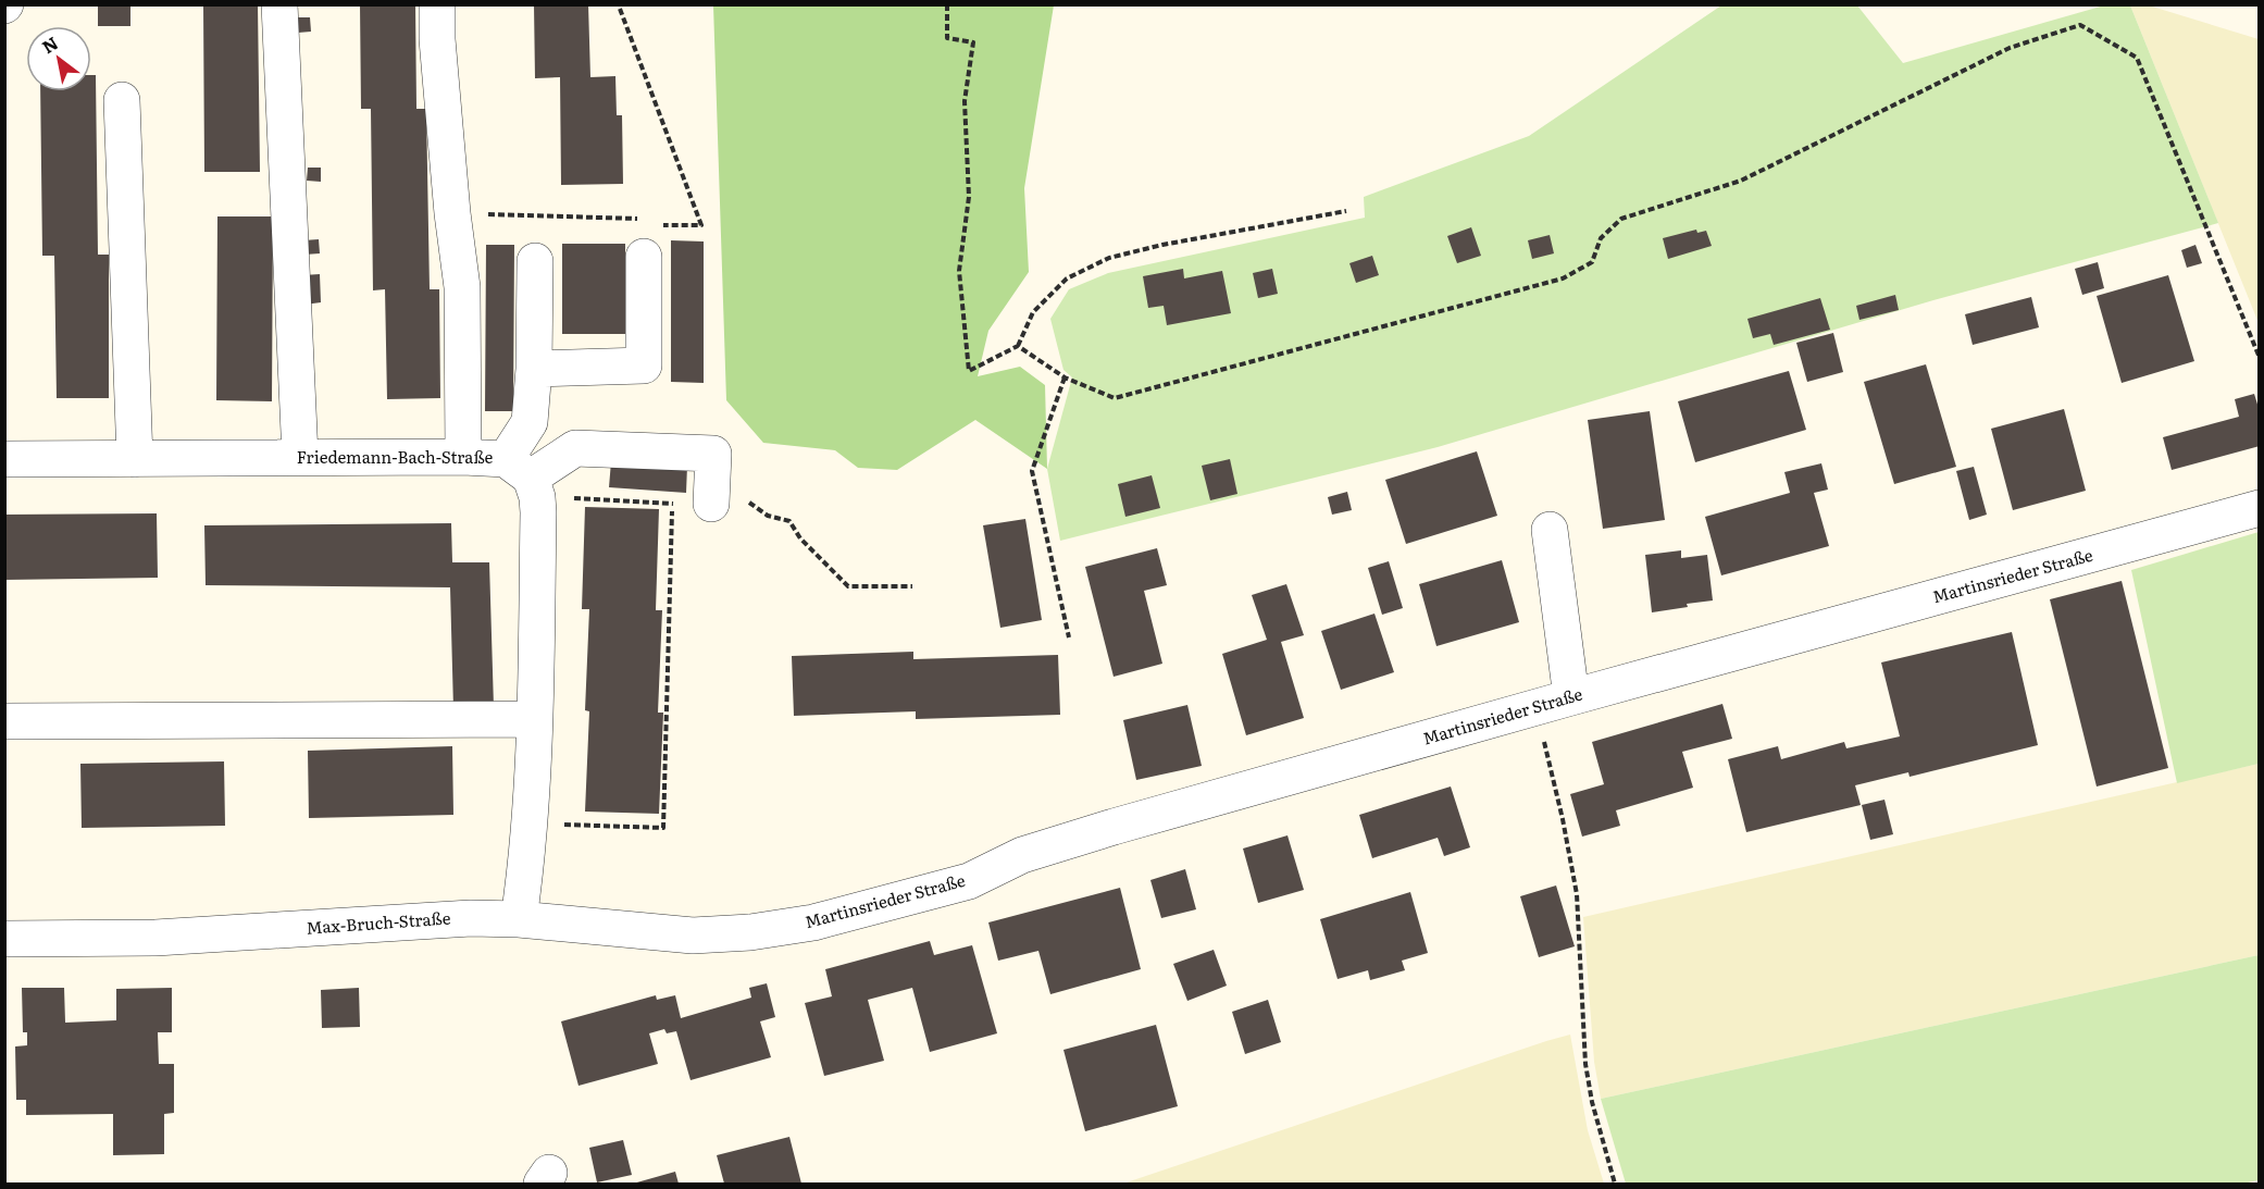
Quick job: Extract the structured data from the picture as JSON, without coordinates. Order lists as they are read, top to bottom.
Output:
{
  "streets": {
    "street": ["Friedemann-Bach-Straße", "Martinsrieder Straße", "Max-Bruch-Straße"]
  },
  "crossings": [
    ["Martinsrieder Straße", "Max-Bruch-Straße"]
  ],
  "north": "top left"
}
